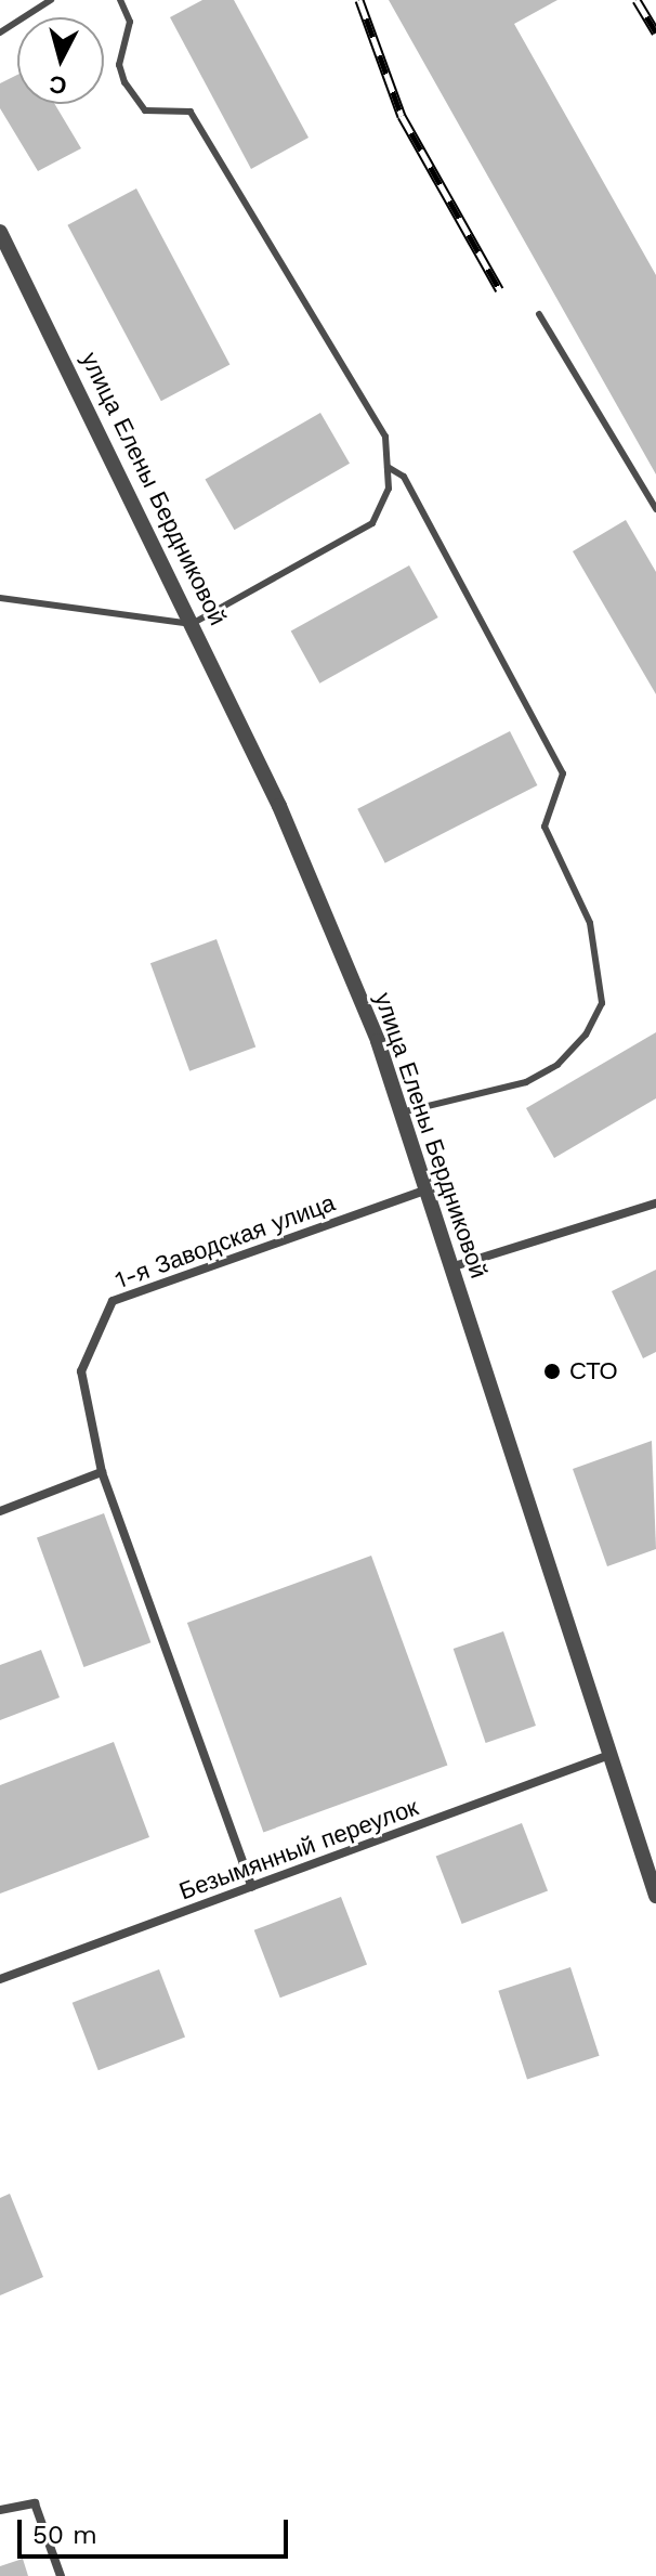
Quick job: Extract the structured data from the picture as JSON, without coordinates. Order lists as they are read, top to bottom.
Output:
{
  "streets": {
    "street": ["улица Елены Бердниковой", "1-я Заводская улица", "Безымянный переулок"]
  },
  "crossings": [
    ["улица Елены Бердниковой", "1-я Заводская улица"],
    ["улица Елены Бердниковой", "Безымянный переулок"],
    ["1-я Заводская улица", "Безымянный переулок"]
  ],
  "places": ["СТО"],
  "scale_bar": "50 m",
  "north": "bottom"
}
